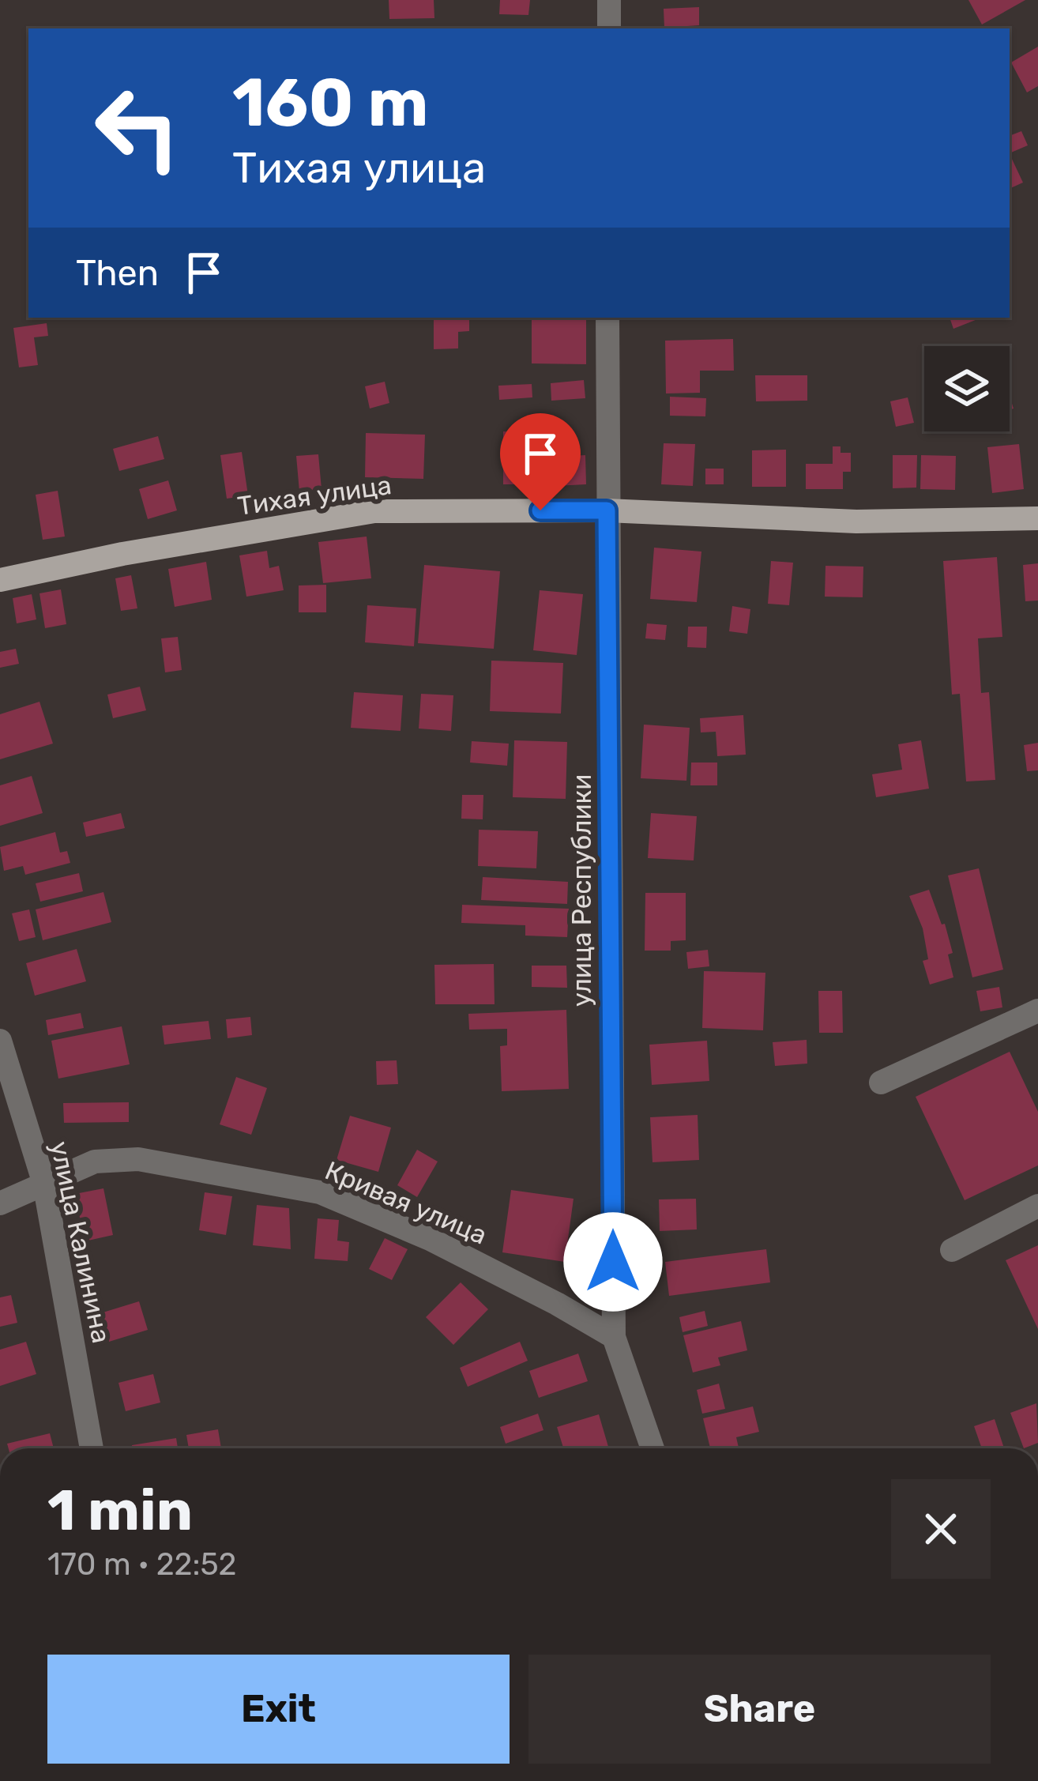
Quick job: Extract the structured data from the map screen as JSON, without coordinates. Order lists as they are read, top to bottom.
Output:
{
  "streets": {
    "main road": ["Тихая улица"],
    "street": ["улица Республики", "Кривая улица", "улица Калинина"]
  },
  "crossings": [
    ["Тихая улица", "улица Республики"],
    ["улица Республики", "Кривая улица"],
    ["Кривая улица", "улица Калинина"]
  ],
  "page": {
    "turn": ["160 m", "Тихая улица"],
    "then": "Then",
    "heading": ["1 min", "170 m · 22:52"],
    "buttons": ["Exit", "Share"]
  }
}
